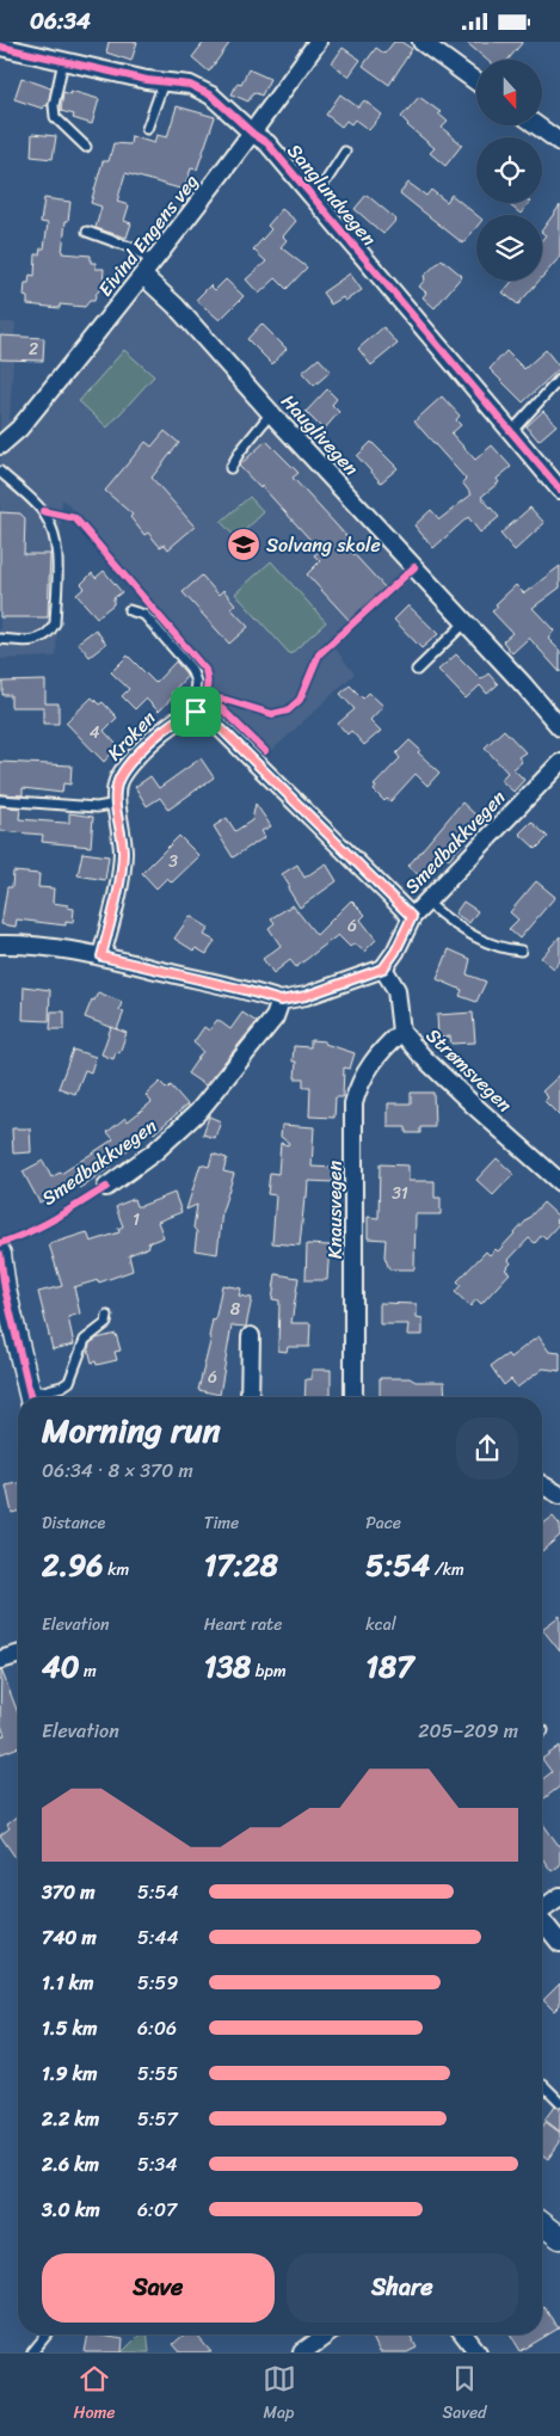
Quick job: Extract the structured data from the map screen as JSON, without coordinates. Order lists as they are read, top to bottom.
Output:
{
  "streets": {
    "street": [
      "Sanglundvegen",
      "Eivind Engens veg",
      "Hauglivegen",
      "Kroken",
      "Smedbakkvegen",
      "Strømsvegen",
      "Knausvegen"
    ]
  },
  "crossings": [
    ["Sanglundvegen", "Eivind Engens veg"],
    ["Eivind Engens veg", "Hauglivegen"],
    ["Smedbakkvegen", "Strømsvegen"],
    ["Strømsvegen", "Knausvegen"]
  ],
  "places": {
    "school or university": ["Solvang skole"]
  },
  "house_numbers": [
    "2",
    "4",
    "3",
    "6",
    "31",
    "1",
    "8",
    "6"
  ],
  "north": "bottom",
  "page": {
    "status": "06:34",
    "heading": ["Morning run", "06:34 · 8 × 370 m"],
    "stats": [
      ["Distance", "2.96 km"],
      ["Time", "17:28"],
      ["Pace", "5:54 /km"],
      ["Elevation", "40 m"],
      ["Heart rate", "138 bpm"],
      ["kcal", "187"]
    ],
    "chart": ["Elevation", "205–209 m"],
    "list": [
      {
        "name": "370 m",
        "note": "5:54"
      },
      {
        "name": "740 m",
        "note": "5:44"
      },
      {
        "name": "1.1 km",
        "note": "5:59"
      },
      {
        "name": "1.5 km",
        "note": "6:06"
      },
      {
        "name": "1.9 km",
        "note": "5:55"
      },
      {
        "name": "2.2 km",
        "note": "5:57"
      },
      {
        "name": "2.6 km",
        "note": "5:34"
      },
      {
        "name": "3.0 km",
        "note": "6:07"
      }
    ],
    "buttons": ["Save", "Share"],
    "tabs": ["Home", "Map", "Saved"]
  }
}
